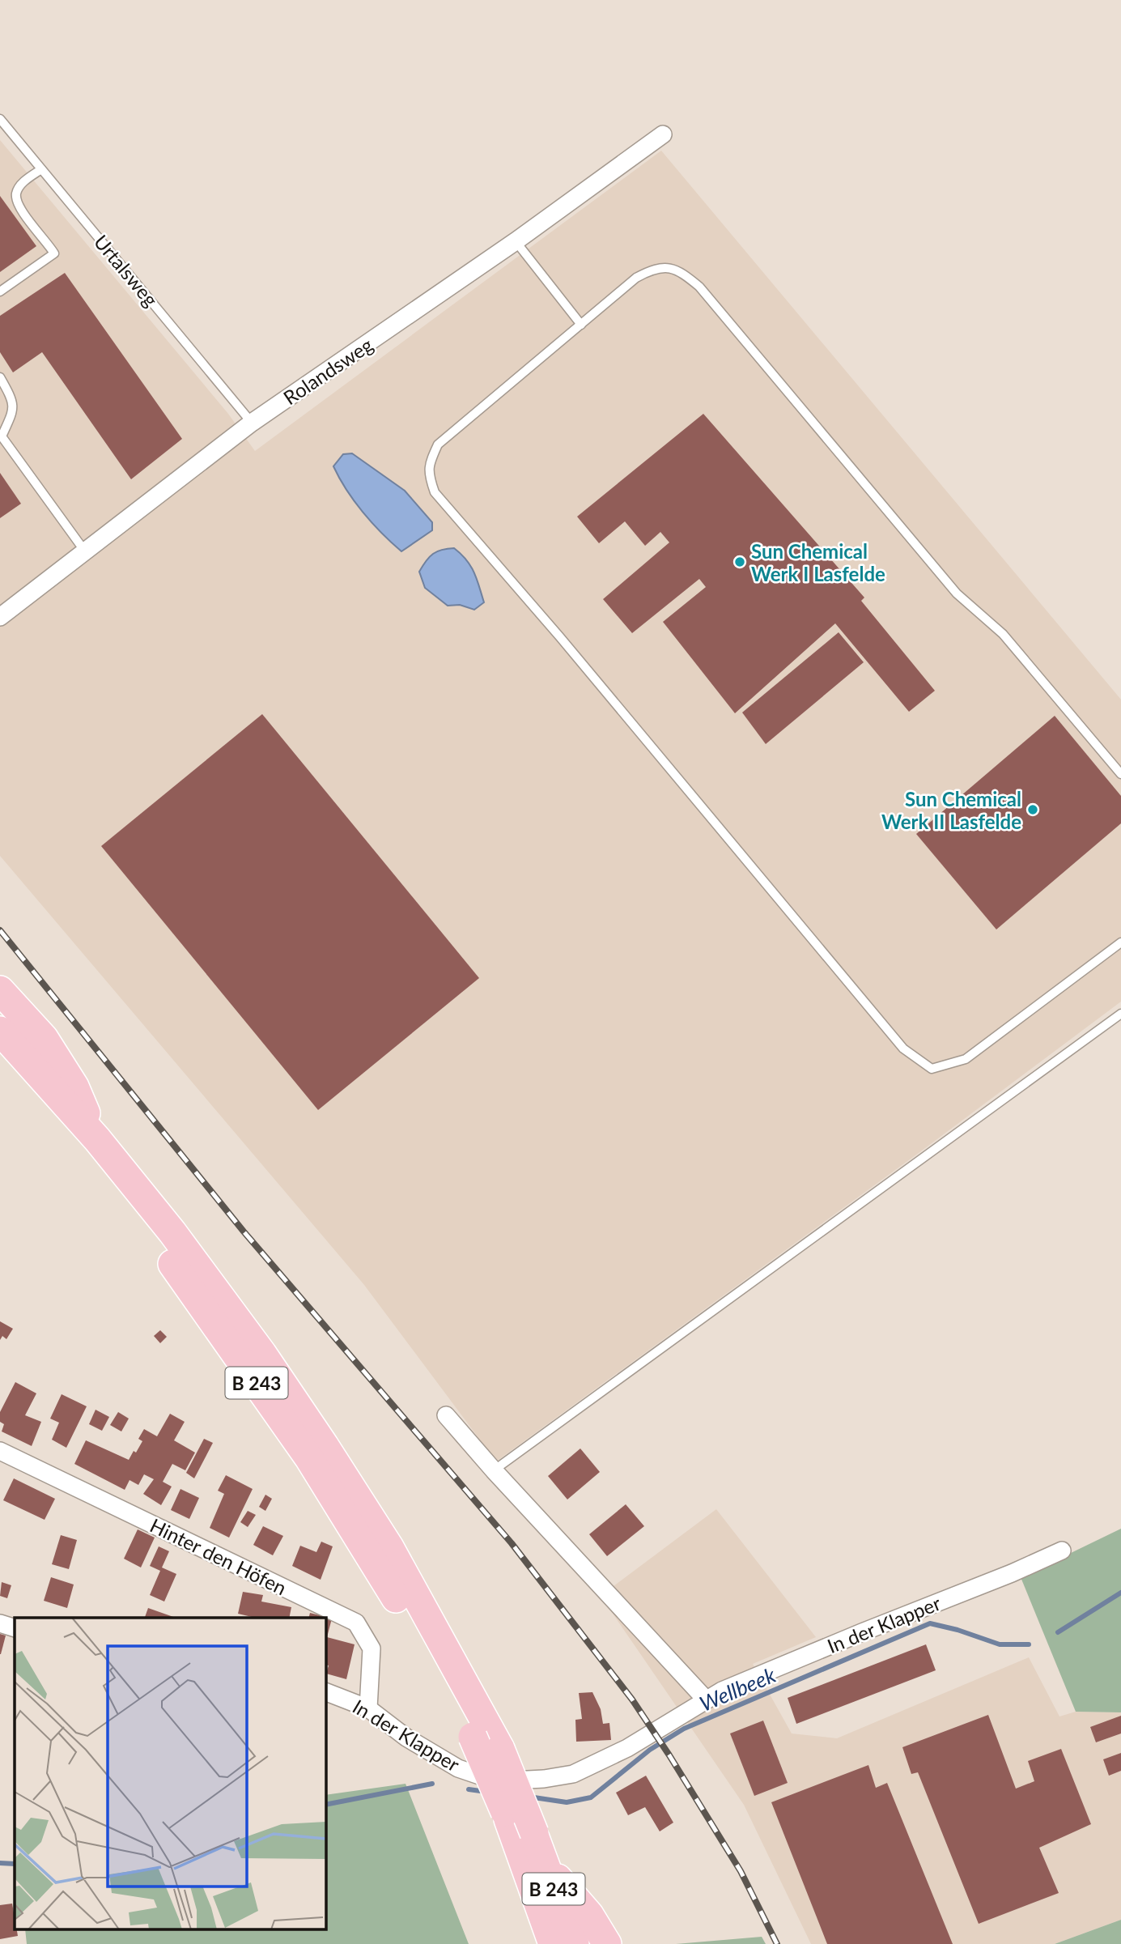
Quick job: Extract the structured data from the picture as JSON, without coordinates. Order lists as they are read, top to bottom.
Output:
{
  "streets": {
    "highway": ["B 243"],
    "street": ["Rolandsweg", "Hinter den Höfen", "In der Klapper"],
    "lane": ["Urtalsweg"]
  },
  "crossings": [
    ["Urtalsweg", "Rolandsweg"],
    ["Hinter den Höfen", "In der Klapper"]
  ],
  "water": ["Wellbeek"],
  "places": ["Sun Chemical Werk I Lasfelde", "Sun Chemical Werk II Lasfelde"]
}
